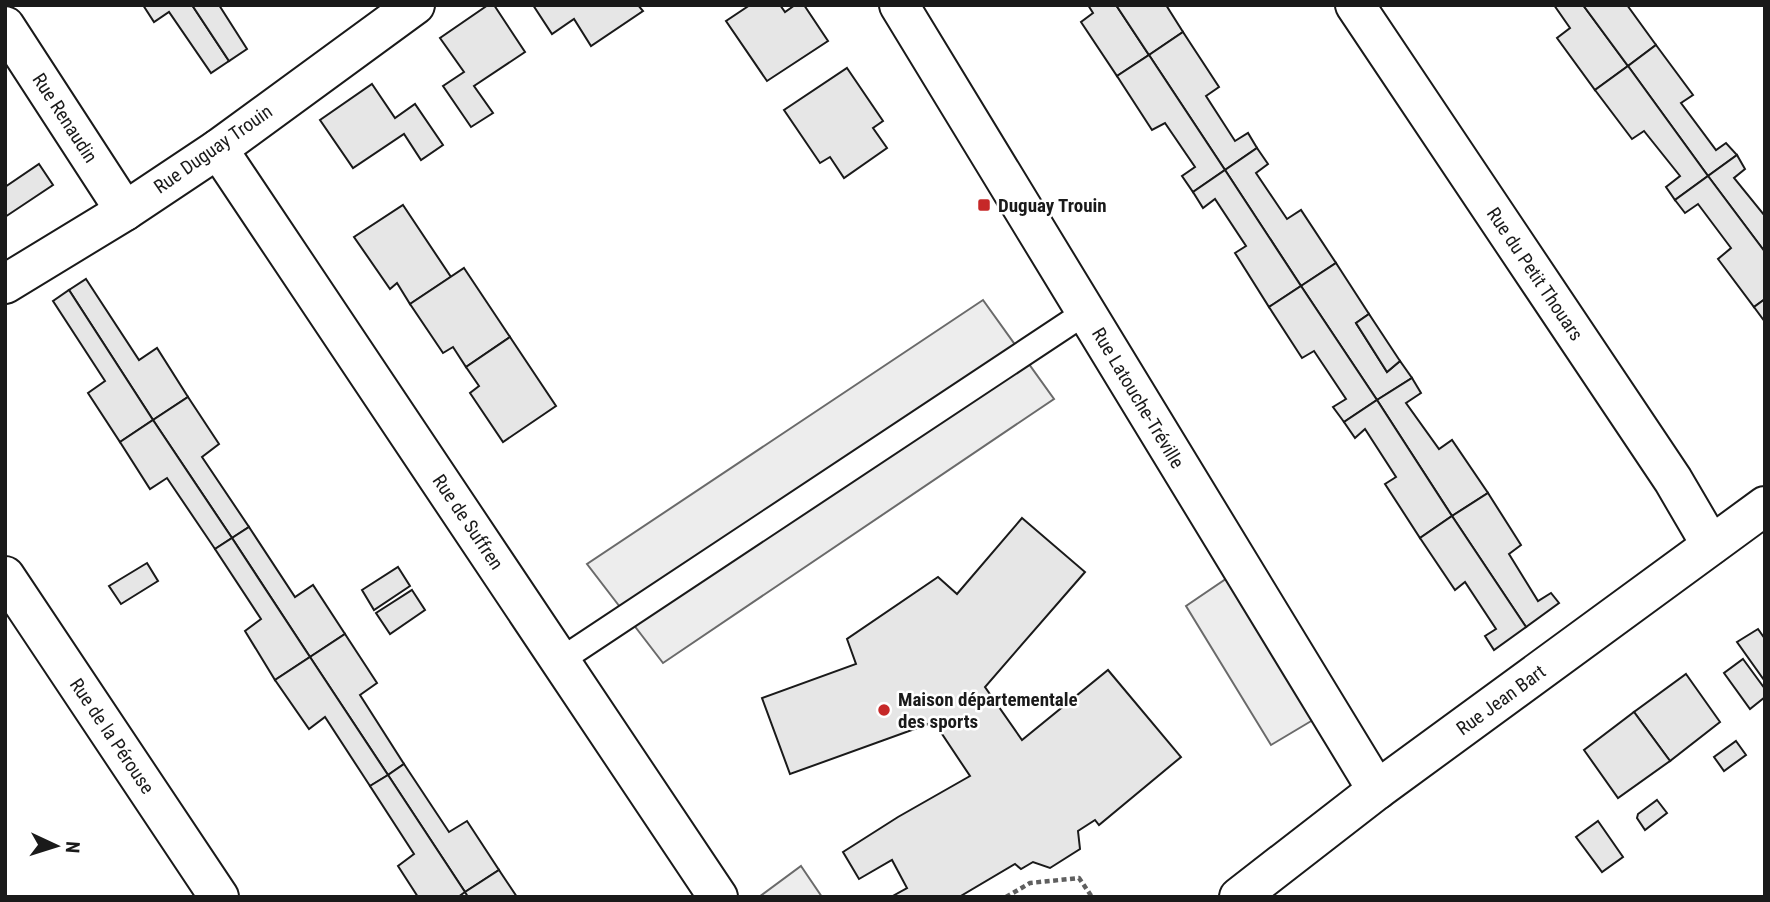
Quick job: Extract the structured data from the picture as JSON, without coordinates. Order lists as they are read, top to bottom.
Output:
{
  "streets": {
    "street": [
      "Rue Renaudin",
      "Rue Duguay Trouin",
      "Rue du Petit Thouars",
      "Rue Latouche-Tréville",
      "Rue de Suffren",
      "Rue Jean Bart",
      "Rue de la Pérouse"
    ]
  },
  "crossings": [
    ["Rue Renaudin", "Rue Duguay Trouin"],
    ["Rue Duguay Trouin", "Rue de Suffren"],
    ["Rue du Petit Thouars", "Rue Jean Bart"],
    ["Rue Latouche-Tréville", "Rue Jean Bart"]
  ],
  "places": {
    "transit": ["Duguay Trouin"],
    "other": ["Maison départementale des sports"]
  },
  "north": "right"
}
